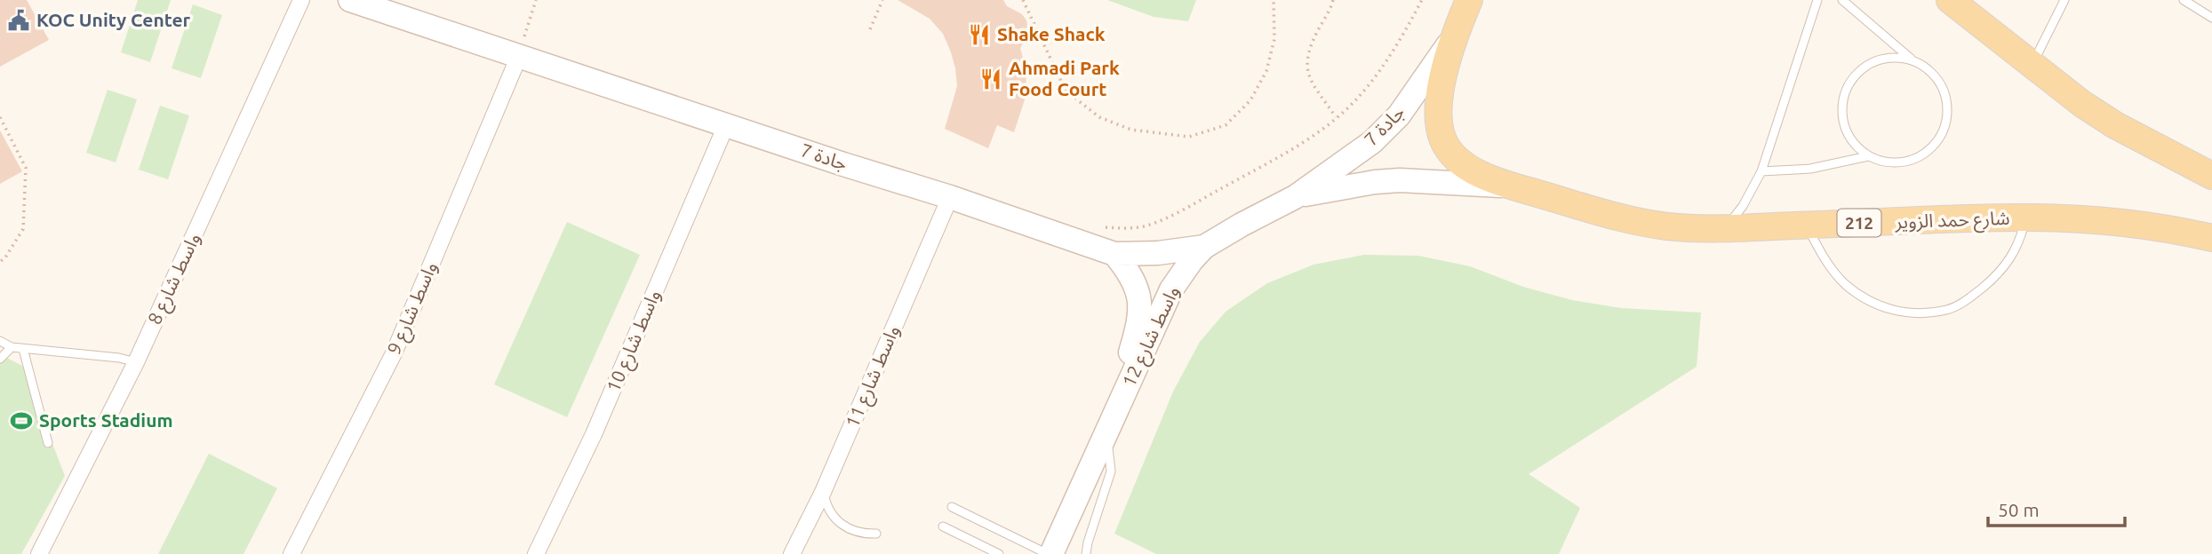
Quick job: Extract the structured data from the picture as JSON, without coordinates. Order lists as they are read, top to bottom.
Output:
{
  "streets": {
    "main road": [
      "جادة 7",
      "شارع حمد الزوير",
      "212",
      "واسط شارع 12"
    ],
    "street": [
      "واسط شارع 8",
      "واسط شارع 9",
      "واسط شارع 10",
      "واسط شارع 11"
    ]
  },
  "crossings": [
    ["جادة 7", "شارع حمد الزوير"],
    ["جادة 7", "212"],
    ["جادة 7", "واسط شارع 9"],
    ["جادة 7", "واسط شارع 12"],
    ["جادة 7", "واسط شارع 10"],
    ["جادة 7", "واسط شارع 11"],
    ["شارع حمد الزوير", "212"]
  ],
  "places": {
    "public building": ["KOC Unity Center"],
    "restaurant": ["Shake Shack", "Ahmadi Park Food Court"],
    "sports": ["Sports Stadium"]
  },
  "scale_bar": "50 m"
}
